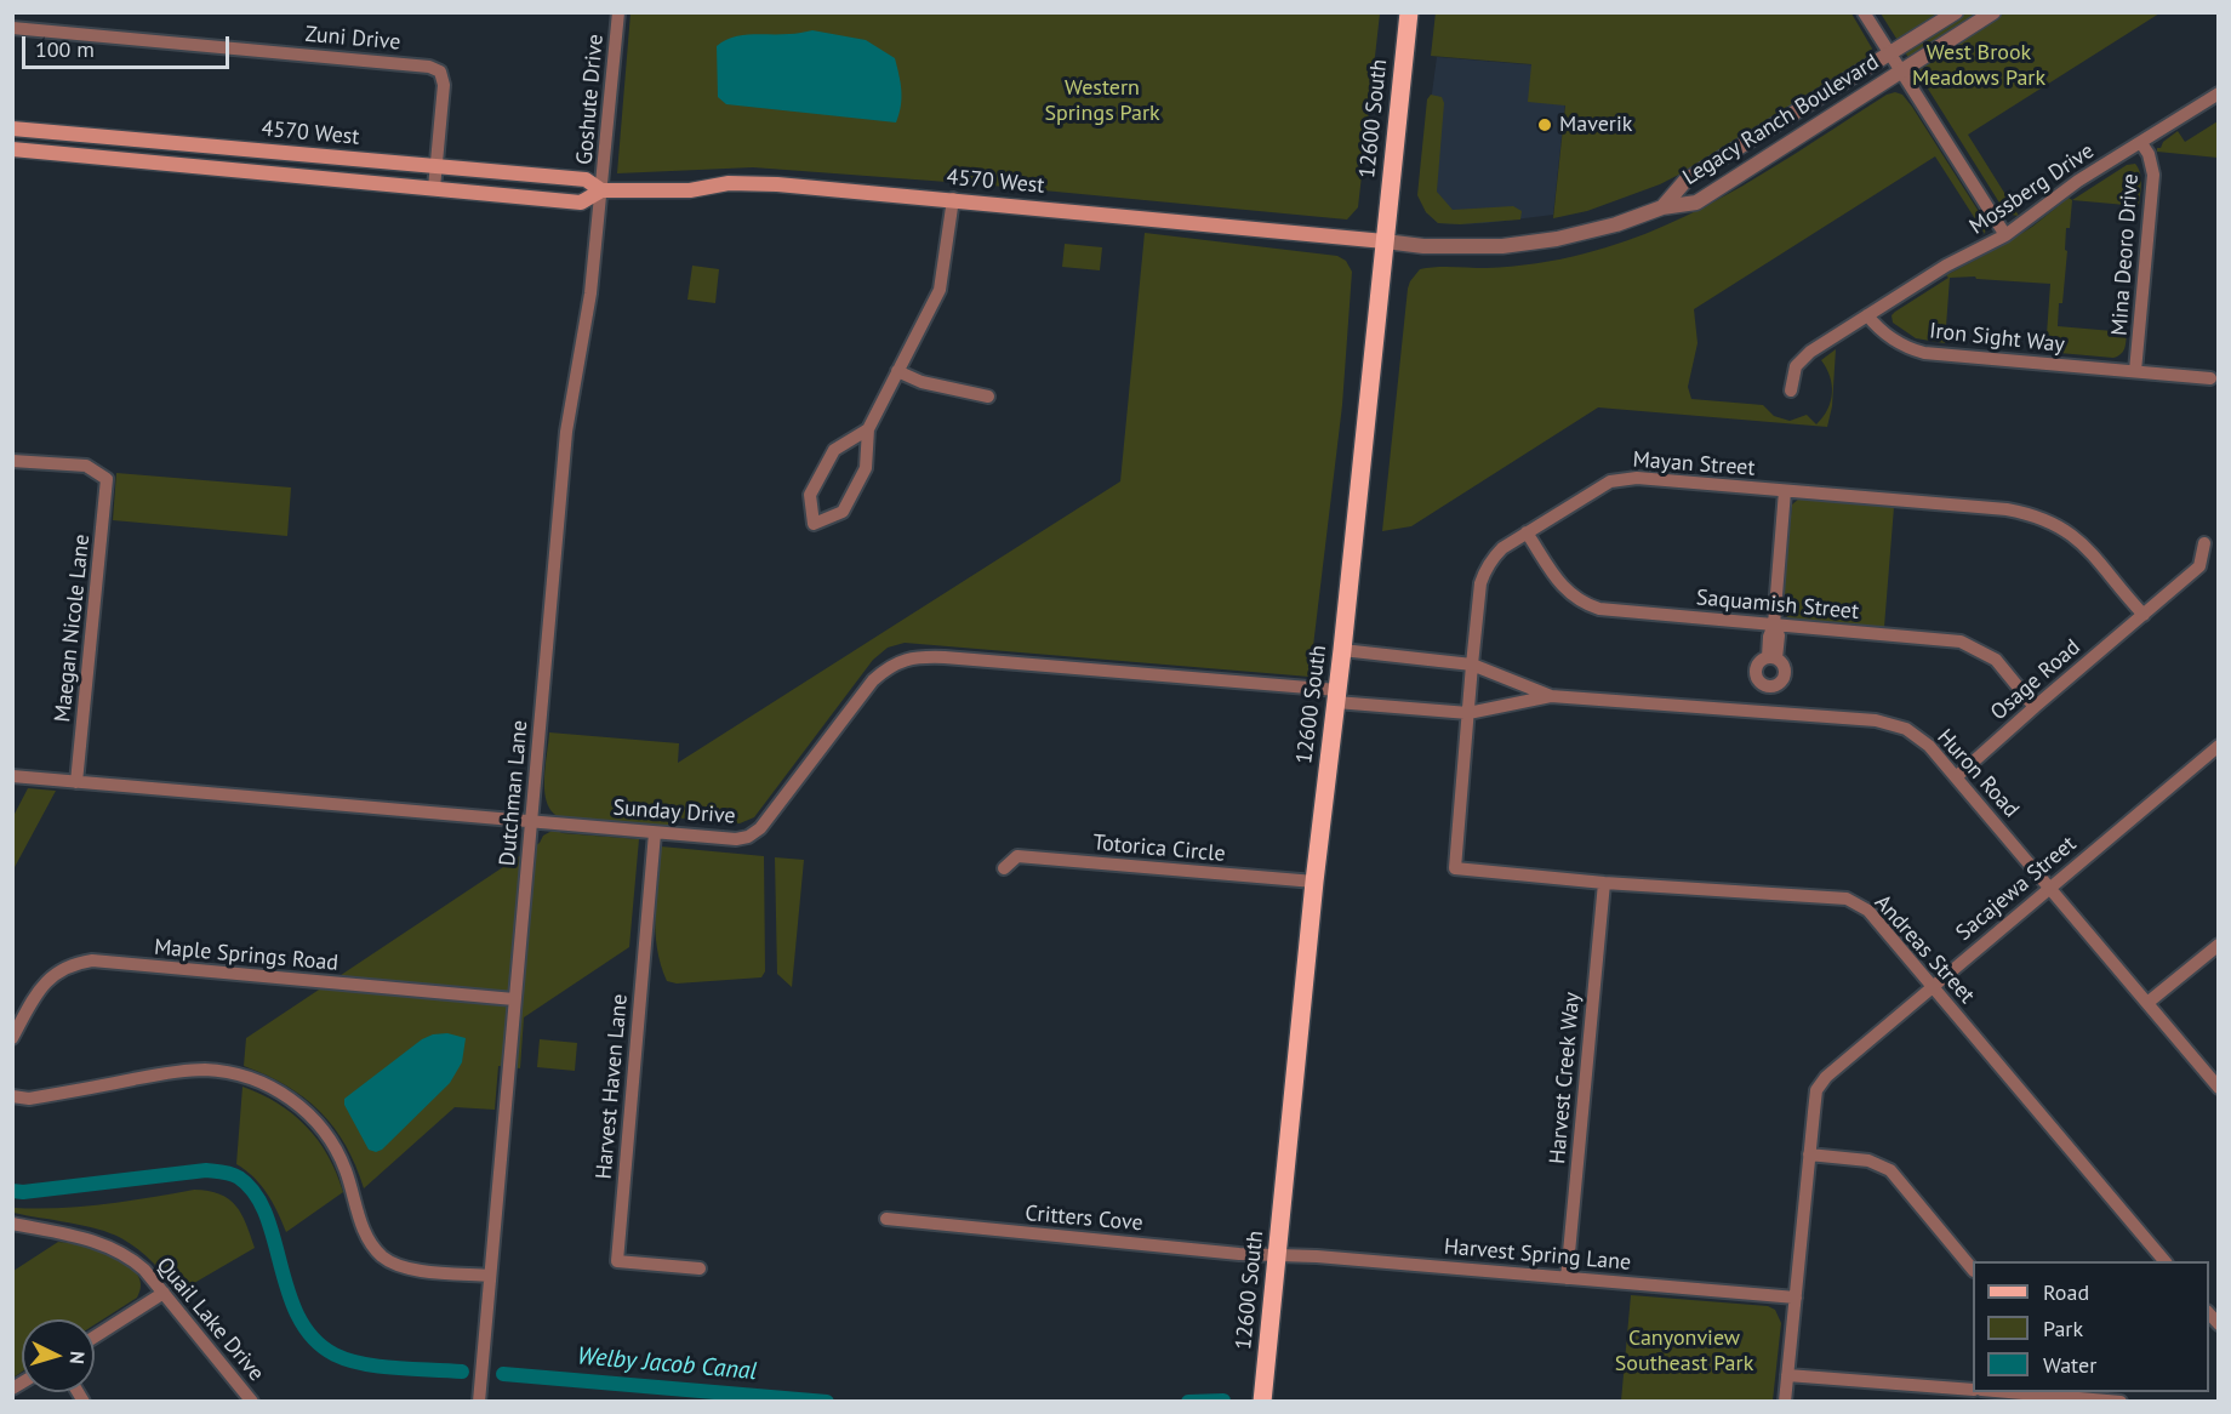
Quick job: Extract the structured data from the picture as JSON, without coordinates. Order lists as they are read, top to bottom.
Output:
{
  "streets": {
    "main road": ["12600 South", "4570 West"],
    "street": [
      "Zuni Drive",
      "Goshute Drive",
      "Legacy Ranch Boulevard",
      "Mossberg Drive",
      "Mina Deoro Drive",
      "Iron Sight Way",
      "Mayan Street",
      "Saquamish Street",
      "Maegan Nicole Lane",
      "Osage Road",
      "Huron Road",
      "Dutchman Lane",
      "Sunday Drive",
      "Totorica Circle",
      "Sacajewa Street",
      "Andreas Street",
      "Maple Springs Road",
      "Harvest Creek Way",
      "Harvest Haven Lane",
      "Critters Cove",
      "Harvest Spring Lane",
      "Quail Lake Drive"
    ]
  },
  "crossings": [
    ["Zuni Drive", "4570 West"],
    ["Goshute Drive", "4570 West"],
    ["Goshute Drive", "Dutchman Lane"],
    ["12600 South", "Legacy Ranch Boulevard"],
    ["12600 South", "4570 West"],
    ["12600 South", "Huron Road"],
    ["12600 South", "Sunday Drive"],
    ["12600 South", "Totorica Circle"],
    ["12600 South", "Critters Cove"],
    ["12600 South", "Harvest Spring Lane"],
    ["Legacy Ranch Boulevard", "4570 West"],
    ["4570 West", "Dutchman Lane"],
    ["Mossberg Drive", "Mina Deoro Drive"],
    ["Mossberg Drive", "Iron Sight Way"],
    ["Mina Deoro Drive", "Iron Sight Way"],
    ["Mayan Street", "Saquamish Street"],
    ["Mayan Street", "Osage Road"],
    ["Mayan Street", "Huron Road"],
    ["Mayan Street", "Andreas Street"],
    ["Saquamish Street", "Osage Road"],
    ["Maegan Nicole Lane", "Sunday Drive"],
    ["Osage Road", "Huron Road"],
    ["Huron Road", "Sunday Drive"],
    ["Huron Road", "Sacajewa Street"],
    ["Dutchman Lane", "Sunday Drive"],
    ["Dutchman Lane", "Maple Springs Road"],
    ["Sunday Drive", "Harvest Haven Lane"],
    ["Sacajewa Street", "Andreas Street"],
    ["Sacajewa Street", "Harvest Spring Lane"],
    ["Andreas Street", "Harvest Creek Way"],
    ["Harvest Creek Way", "Harvest Spring Lane"],
    ["Critters Cove", "Harvest Spring Lane"]
  ],
  "water": ["Welby Jacob Canal"],
  "parks": ["West Brook Meadows Park", "Western Springs Park", "Canyonview Southeast Park"],
  "places": ["Maverik"],
  "legend": ["Road", "Park", "Water"],
  "scale_bar": "100 m",
  "north": "right"
}
